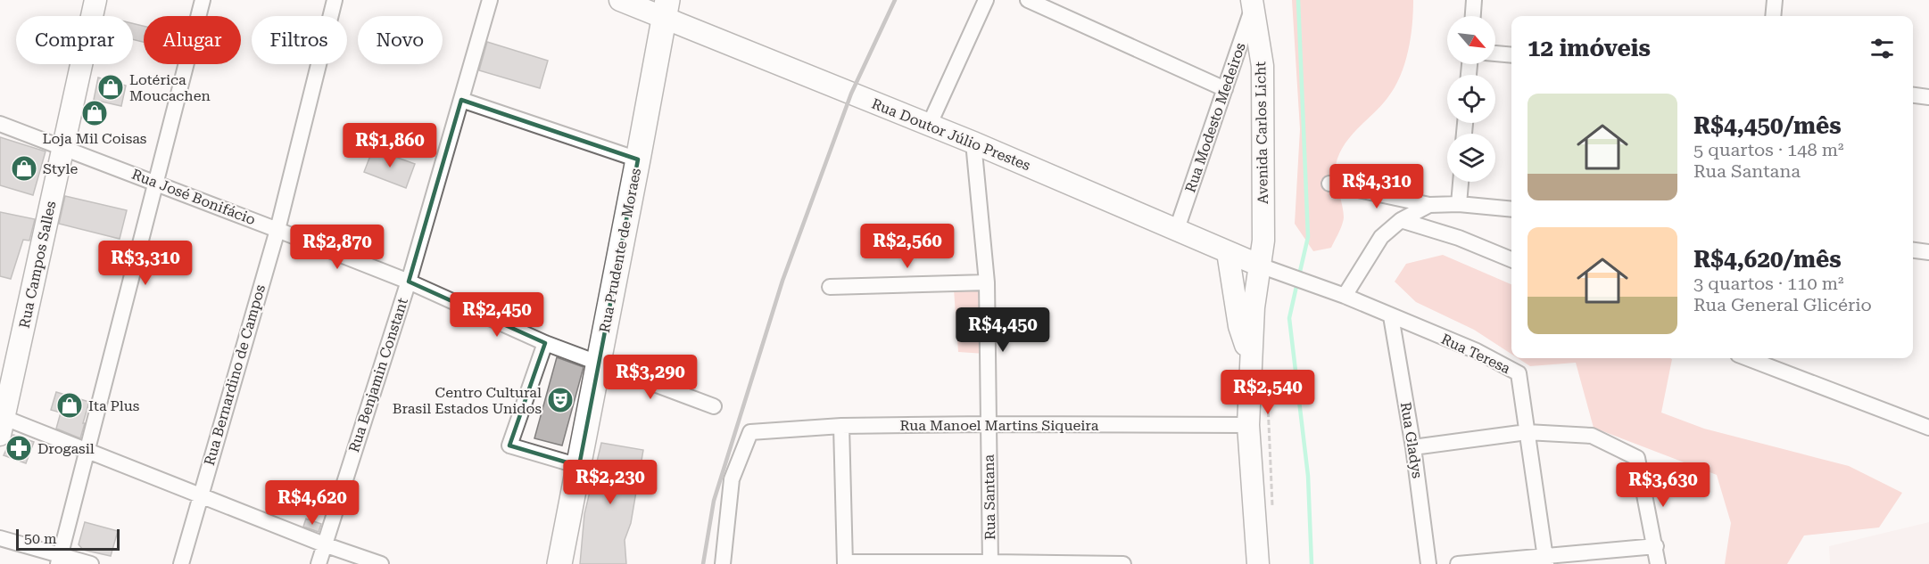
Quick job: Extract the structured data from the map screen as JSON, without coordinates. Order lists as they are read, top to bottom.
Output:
{
  "streets": {
    "main road": [
      "Avenida Carlos Licht",
      "Rua Doutor Júlio Prestes",
      "Rua Prudente de Moraes",
      "Rua Campos Salles"
    ],
    "street": [
      "Rua Modesto Medeiros",
      "Rua José Bonifácio",
      "Rua Teresa",
      "Rua Bernardino de Campos",
      "Rua Benjamin Constant",
      "Rua Manoel Martins Siqueira",
      "Rua Gladys",
      "Rua Santana"
    ]
  },
  "crossings": [
    ["Rua Modesto Medeiros", "Avenida Carlos Licht"],
    ["Rua Modesto Medeiros", "Rua Doutor Júlio Prestes"],
    ["Avenida Carlos Licht", "Rua Doutor Júlio Prestes"],
    ["Avenida Carlos Licht", "Rua Manoel Martins Siqueira"],
    ["Rua Doutor Júlio Prestes", "Rua Prudente de Moraes"],
    ["Rua Doutor Júlio Prestes", "Rua Teresa"],
    ["Rua Doutor Júlio Prestes", "Rua Santana"],
    ["Rua José Bonifácio", "Rua Prudente de Moraes"],
    ["Rua José Bonifácio", "Rua Campos Salles"],
    ["Rua José Bonifácio", "Rua Bernardino de Campos"],
    ["Rua José Bonifácio", "Rua Benjamin Constant"],
    ["Rua Teresa", "Rua Gladys"],
    ["Rua Manoel Martins Siqueira", "Rua Santana"]
  ],
  "places": {
    "shop": [
      "Lotérica Moucachen",
      "Loja Mil Coisas",
      "Style",
      "Ita Plus"
    ],
    "theatre": ["Centro Cultural Brasil Estados Unidos"],
    "pharmacy": ["Drogasil"]
  },
  "scale_bar": "50 m",
  "north": "bottom right",
  "page": {
    "chip": [
      "Comprar",
      "Alugar",
      "Filtros",
      "Novo"
    ],
    "heading": "12 imóveis",
    "list": [
      {
        "name": "R$4,450/mês",
        "note": "5 quartos · 148 m² · Rua Santana"
      },
      {
        "name": "R$4,620/mês",
        "note": "3 quartos · 110 m² · Rua General Glicério"
      }
    ],
    "price": [
      "R$1,860",
      "R$4,310",
      "R$2,560",
      "R$2,870",
      "R$3,310",
      "R$2,450",
      "R$4,450",
      "R$3,290",
      "R$2,540",
      "R$2,230",
      "R$3,630",
      "R$4,620"
    ],
    "scale": "50 m"
  }
}
